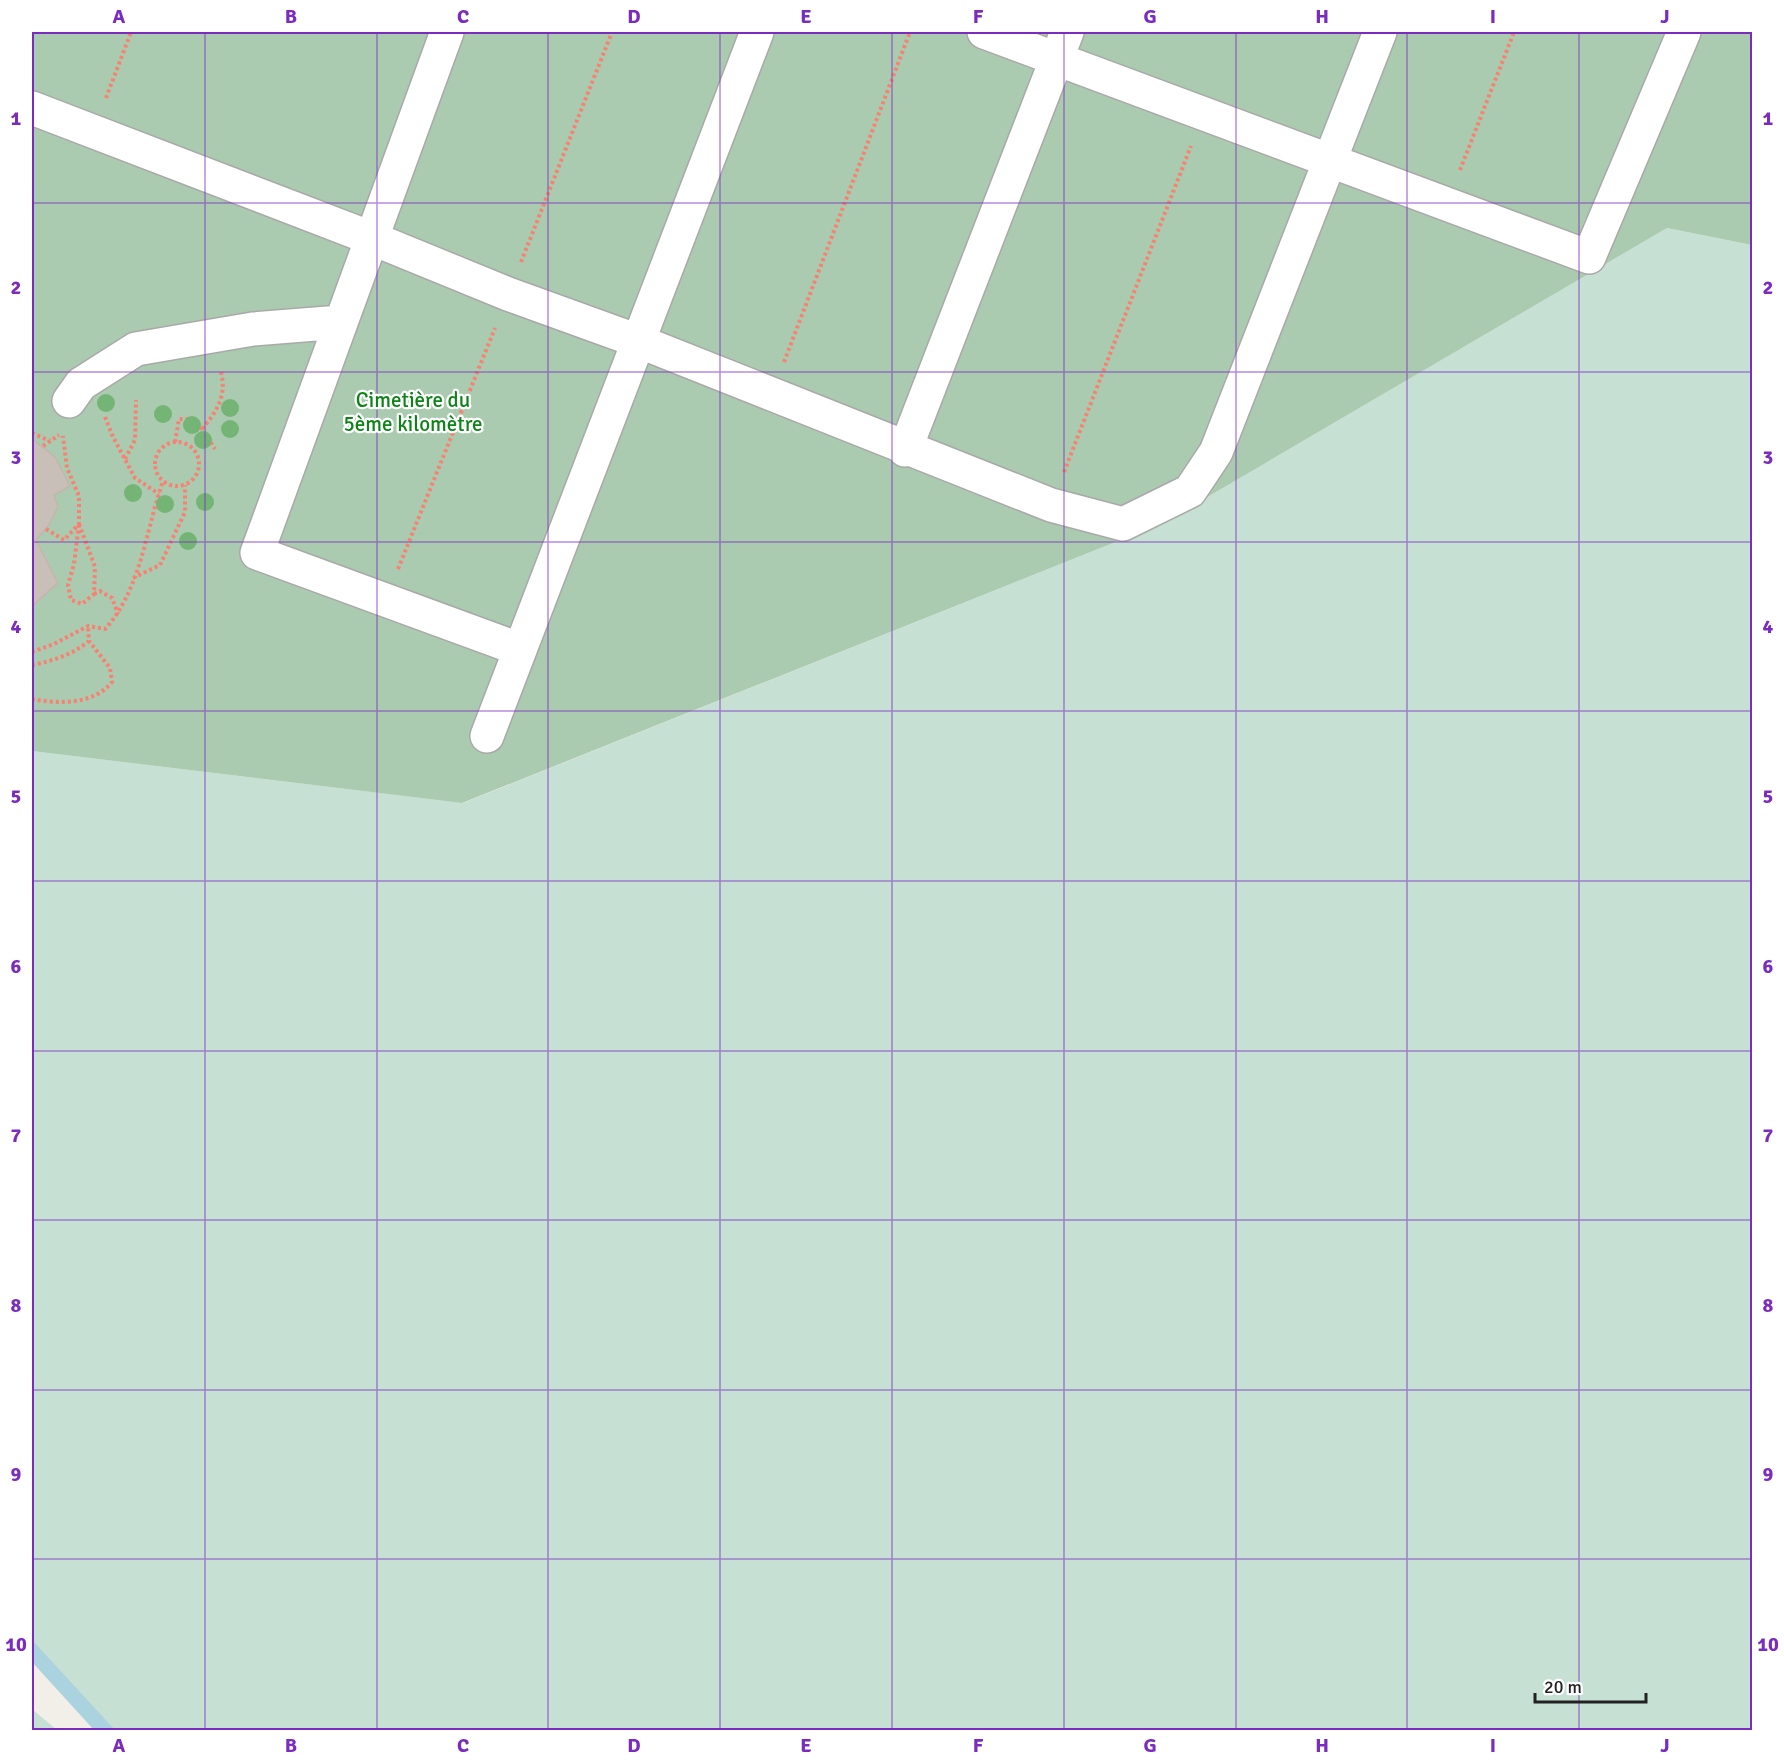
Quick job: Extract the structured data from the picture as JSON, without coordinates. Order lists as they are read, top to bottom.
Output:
{
  "parks": ["Cimetière du 5ème kilomètre"],
  "scale_bar": "20 m",
  "grid": {
    "columns": [
      "A",
      "B",
      "C",
      "D",
      "E",
      "F",
      "G",
      "H",
      "I",
      "J"
    ],
    "rows": [
      "1",
      "2",
      "3",
      "4",
      "5",
      "6",
      "7",
      "8",
      "9",
      "10"
    ]
  }
}
